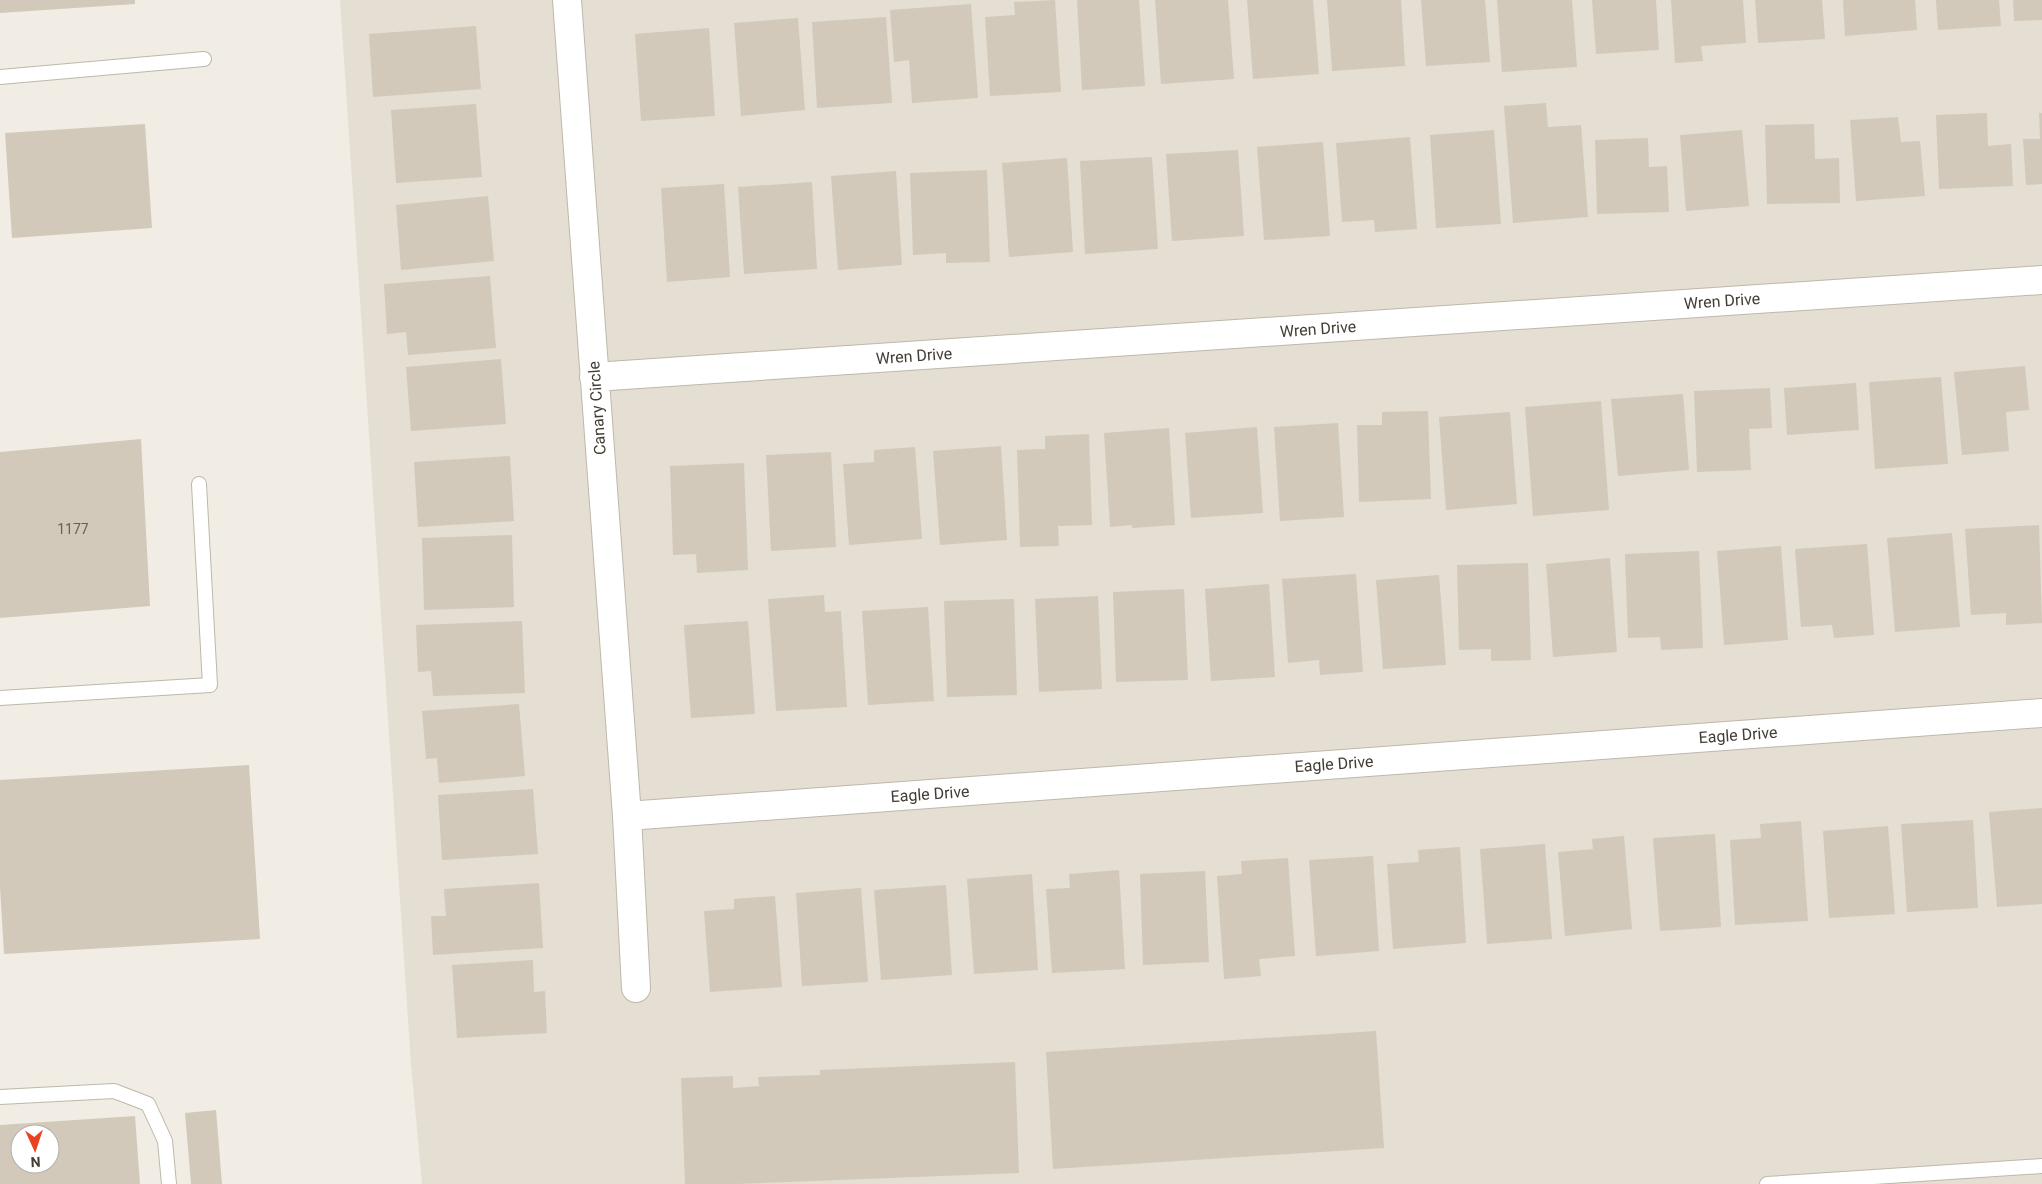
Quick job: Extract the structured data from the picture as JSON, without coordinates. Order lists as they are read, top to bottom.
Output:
{
  "streets": {
    "street": ["Wren Drive", "Canary Circle", "Eagle Drive"]
  },
  "crossings": [
    ["Wren Drive", "Canary Circle"],
    ["Canary Circle", "Eagle Drive"]
  ],
  "house_numbers": ["1177"],
  "north": "bottom"
}
